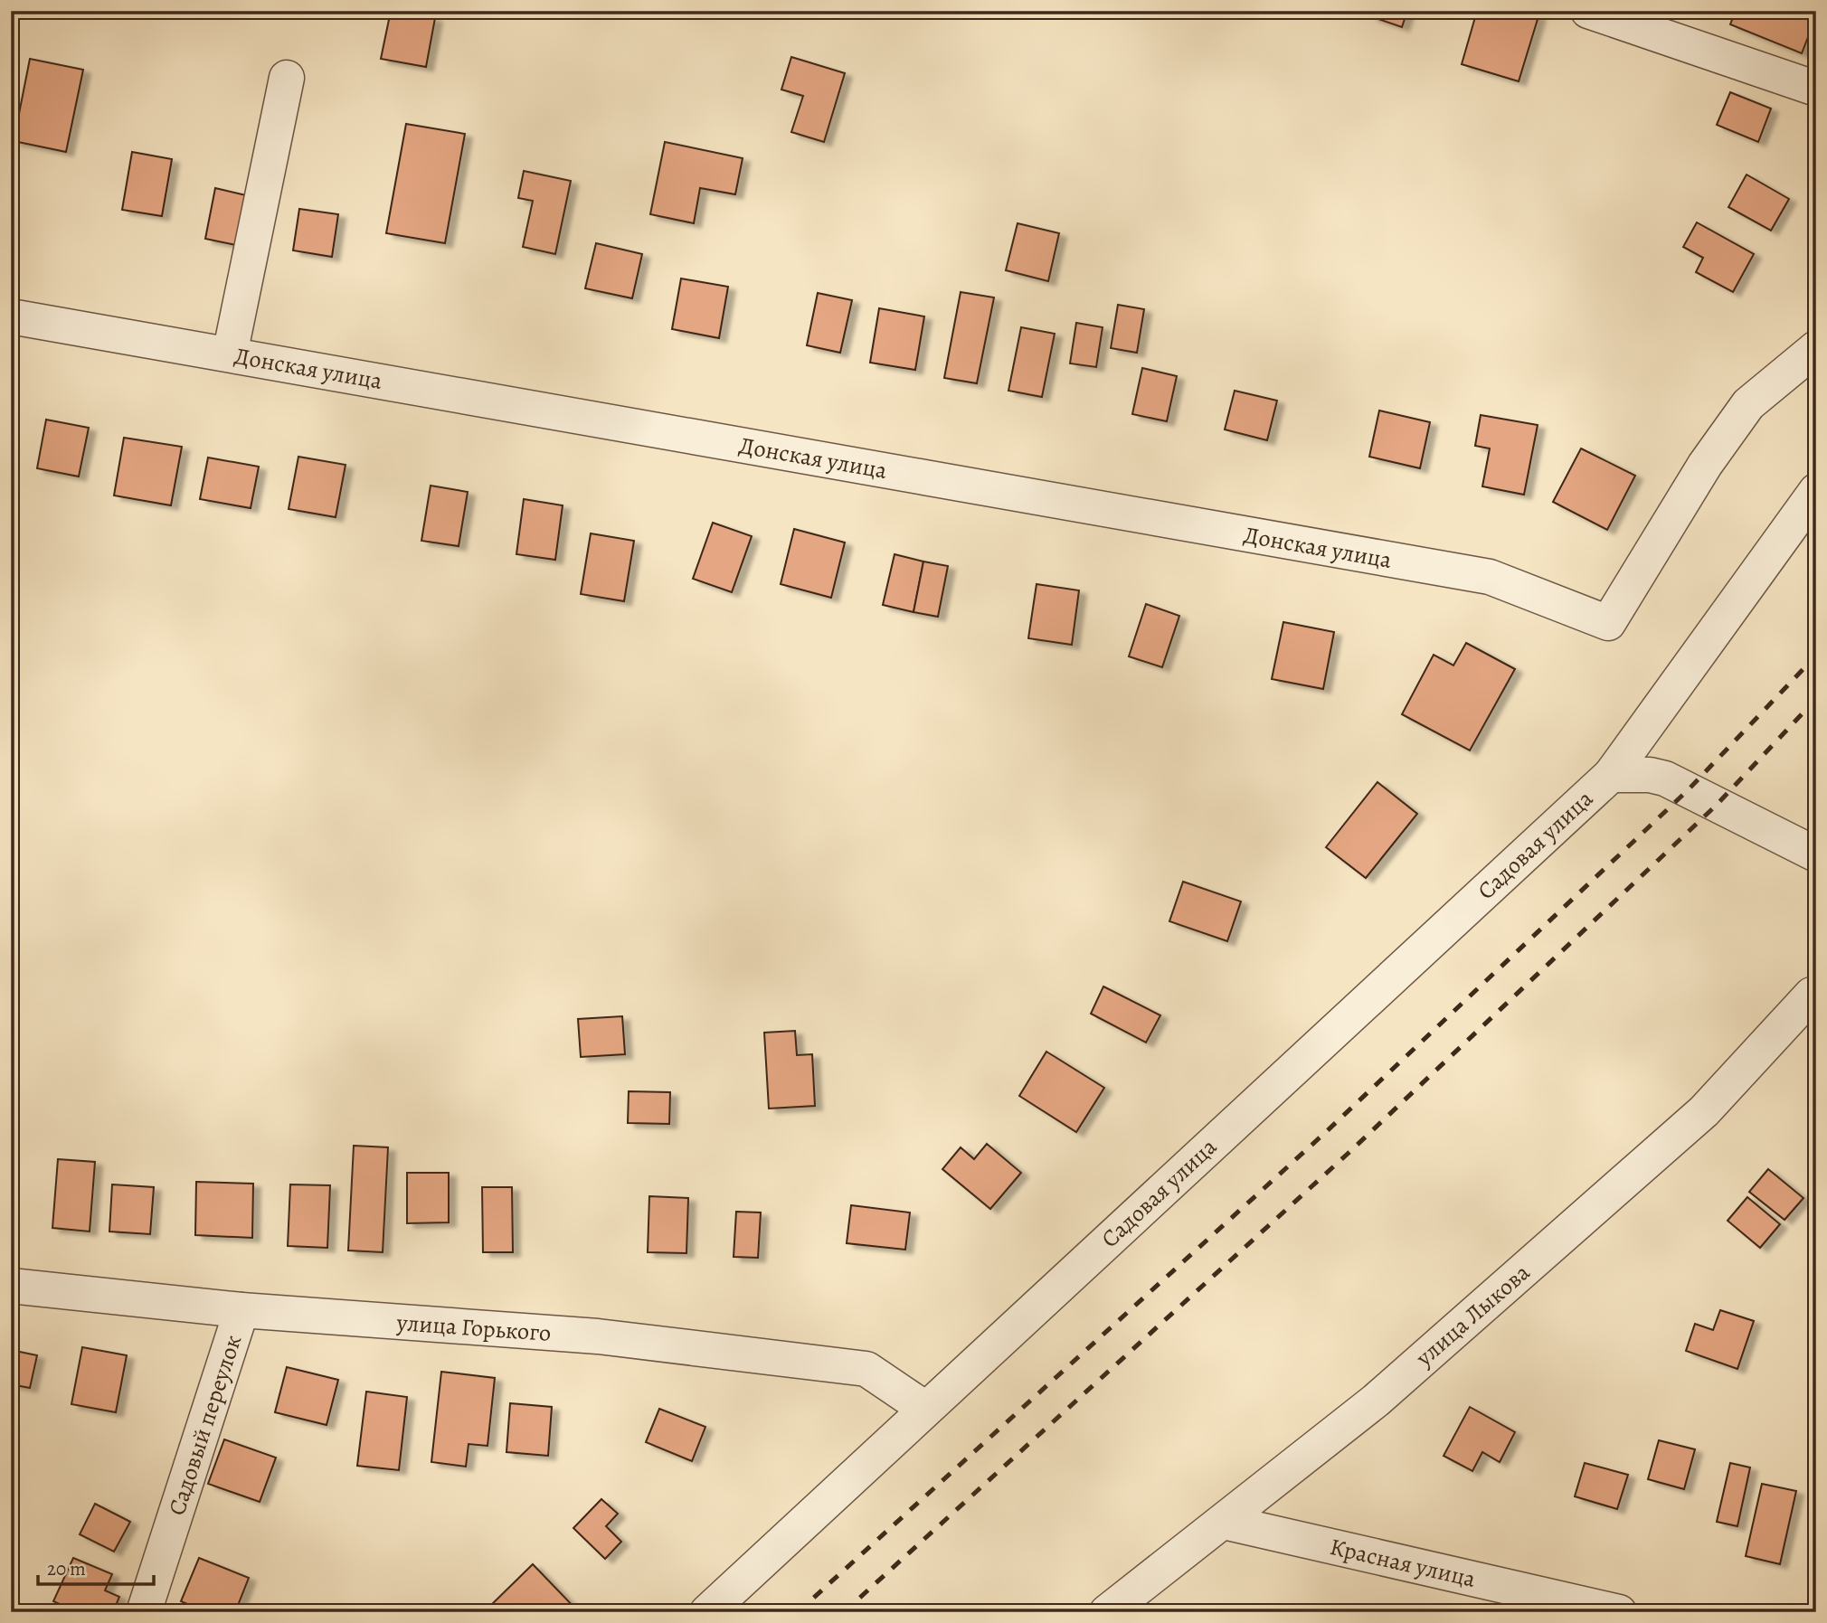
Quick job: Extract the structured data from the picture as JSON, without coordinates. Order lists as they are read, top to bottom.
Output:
{
  "streets": {
    "street": [
      "Донская улица",
      "Садовая улица",
      "улица Лыкова",
      "улица Горького",
      "Садовый переулок",
      "Красная улица"
    ]
  },
  "crossings": [
    ["Садовая улица", "улица Горького"],
    ["улица Лыкова", "Красная улица"],
    ["улица Горького", "Садовый переулок"]
  ],
  "scale_bar": "20 m"
}
